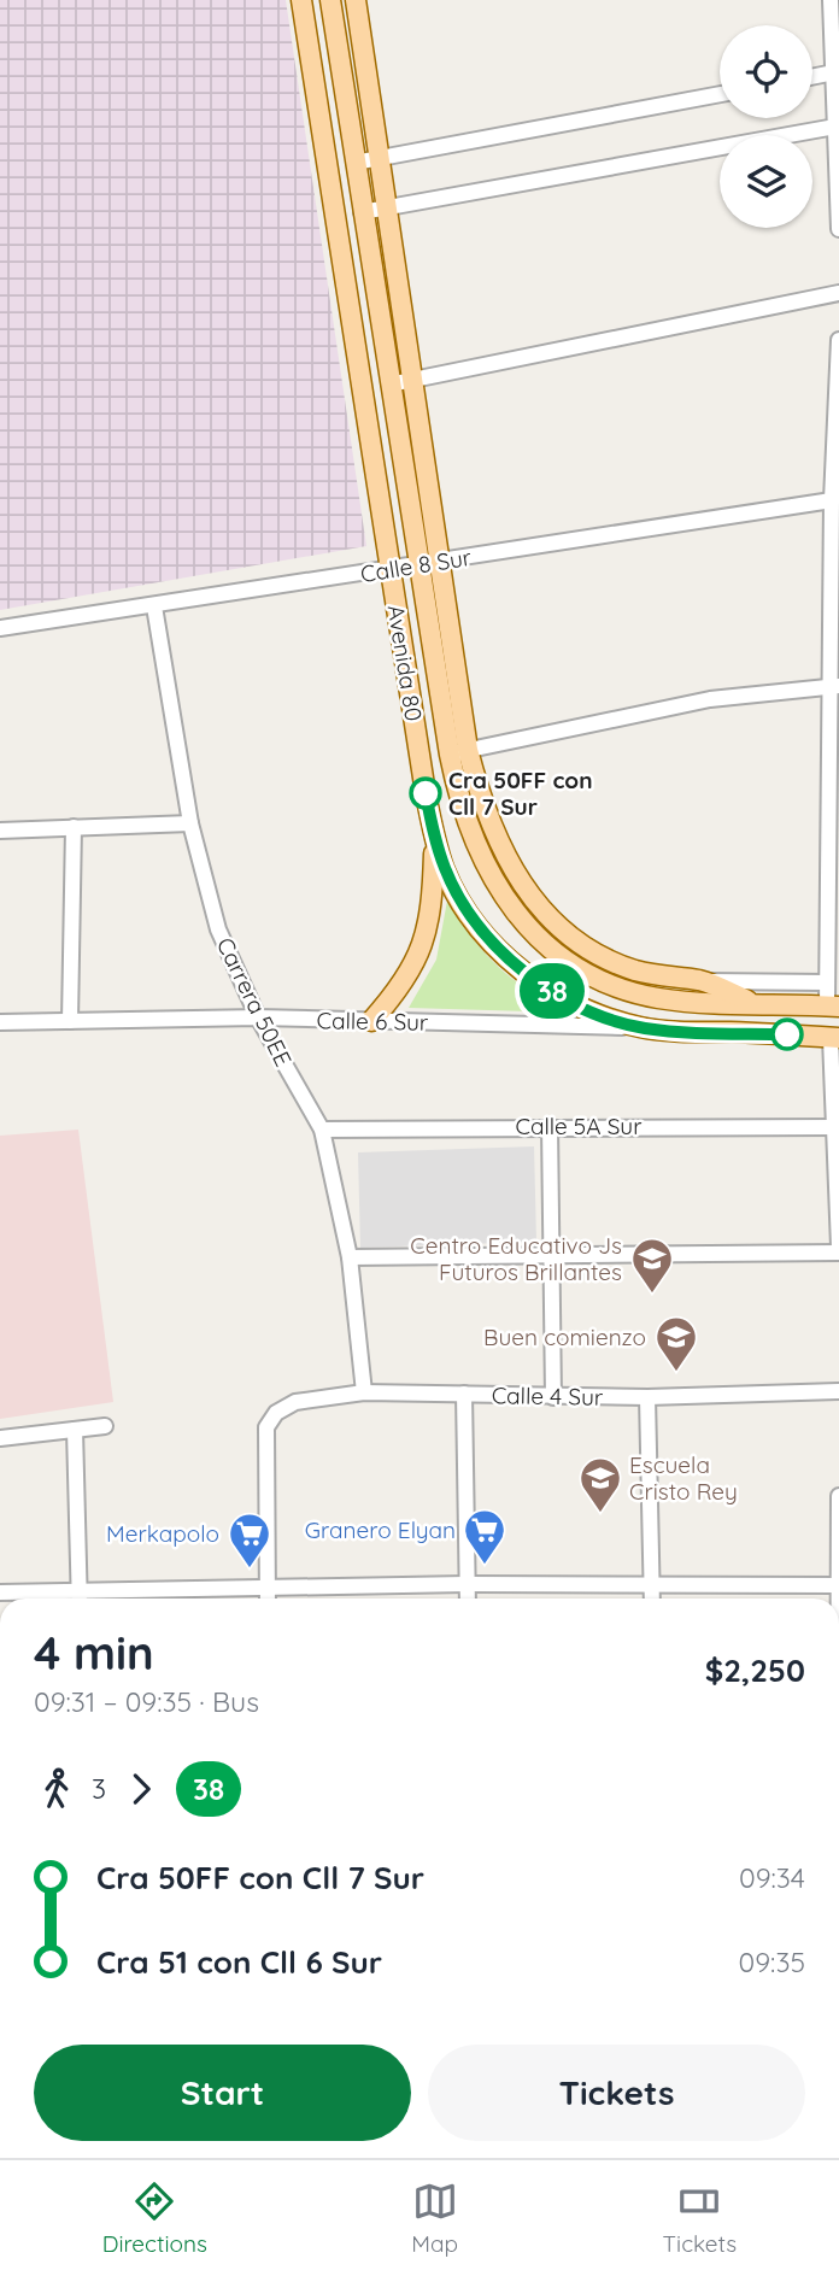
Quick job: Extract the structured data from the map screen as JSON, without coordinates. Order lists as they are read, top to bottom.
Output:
{
  "streets": {
    "main road": ["Avenida 80"],
    "street": [
      "Calle 8 Sur",
      "Carrera 50EE",
      "Calle 6 Sur",
      "Calle 5A Sur",
      "Calle 4 Sur"
    ]
  },
  "crossings": [
    ["Calle 8 Sur", "Avenida 80"],
    ["Calle 8 Sur", "Carrera 50EE"],
    ["Avenida 80", "Calle 6 Sur"],
    ["Carrera 50EE", "Calle 6 Sur"],
    ["Carrera 50EE", "Calle 5A Sur"],
    ["Carrera 50EE", "Calle 4 Sur"]
  ],
  "places": {
    "other": ["Cra 50FF con Cll 7 Sur"],
    "school or university": ["Centro Educativo Js Futuros Brillantes", "Buen comienzo", "Escuela Cristo Rey"],
    "supermarket": ["Granero Elyan", "Merkapolo"]
  },
  "lines": ["bus line 38"],
  "page": {
    "on_map": "38",
    "heading": ["4 min", "09:31 – 09:35 · Bus", "$2,250"],
    "legs": ["3", "38"],
    "list": [
      {
        "name": "Cra 50FF con Cll 7 Sur",
        "value": "09:34"
      },
      {
        "name": "Cra 51 con Cll 6 Sur",
        "value": "09:35"
      }
    ],
    "buttons": ["Start", "Tickets"],
    "tabs": ["Directions", "Map", "Tickets"]
  }
}
